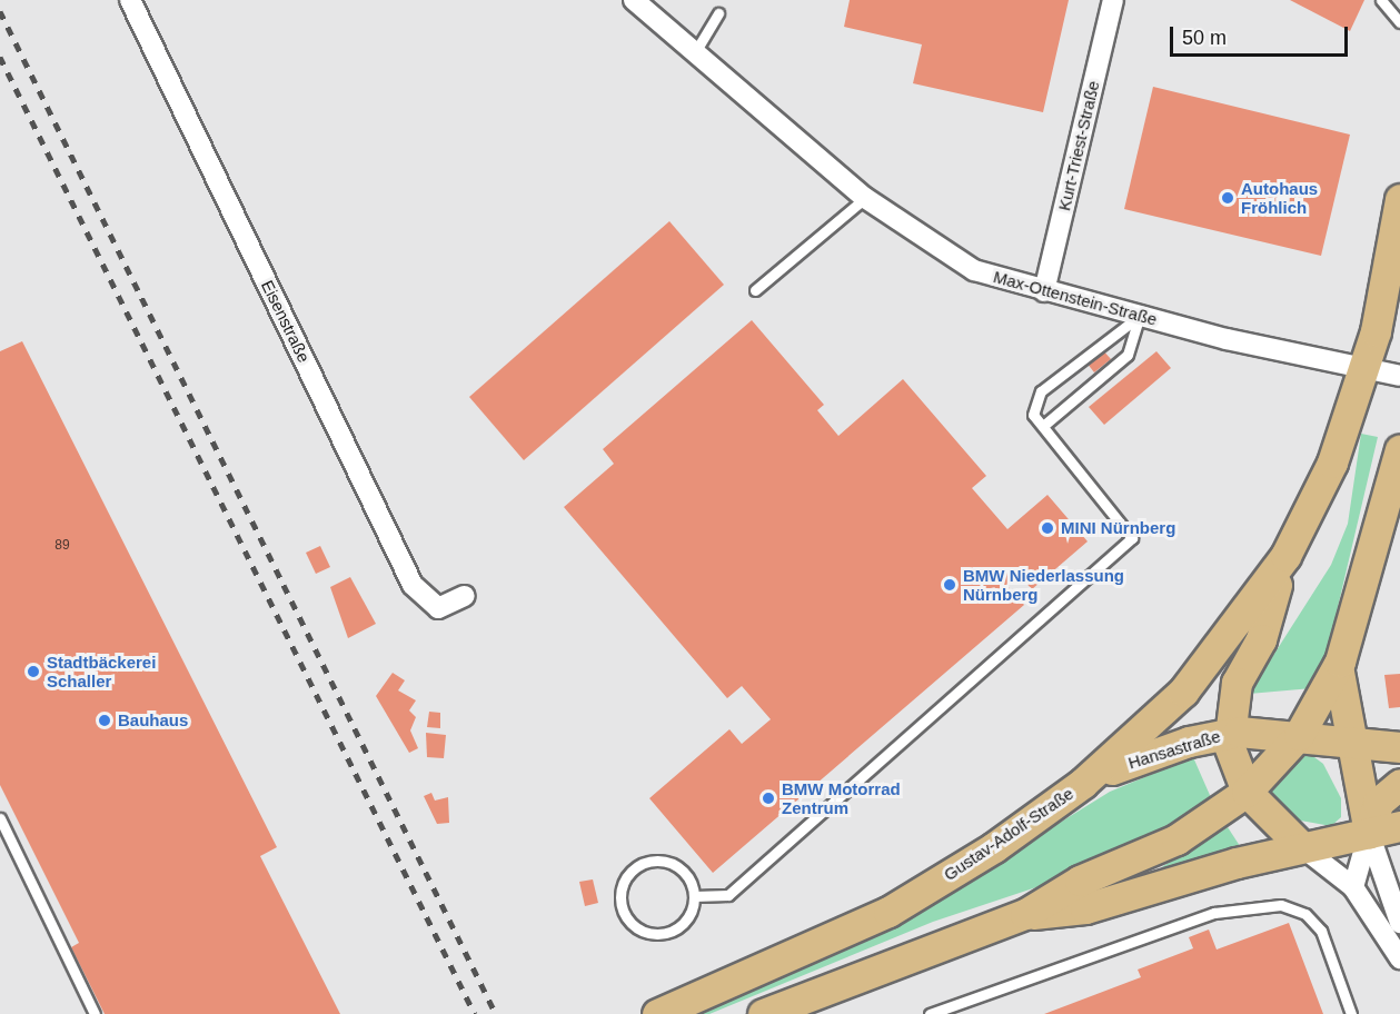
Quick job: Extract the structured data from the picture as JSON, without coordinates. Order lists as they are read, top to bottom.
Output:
{
  "streets": {
    "main road": ["Hansastraße", "Gustav-Adolf-Straße"],
    "street": ["Kurt-Triest-Straße", "Max-Ottenstein-Straße", "Eisenstraße"]
  },
  "crossings": [
    ["Kurt-Triest-Straße", "Max-Ottenstein-Straße"],
    ["Max-Ottenstein-Straße", "Gustav-Adolf-Straße"],
    ["Hansastraße", "Gustav-Adolf-Straße"]
  ],
  "places": [
    "Autohaus Fröhlich",
    "MINI Nürnberg",
    "BMW Niederlassung Nürnberg",
    "Stadtbäckerei Schaller",
    "Bauhaus",
    "BMW Motorrad Zentrum"
  ],
  "house_numbers": ["89"],
  "scale_bar": "50 m"
}
